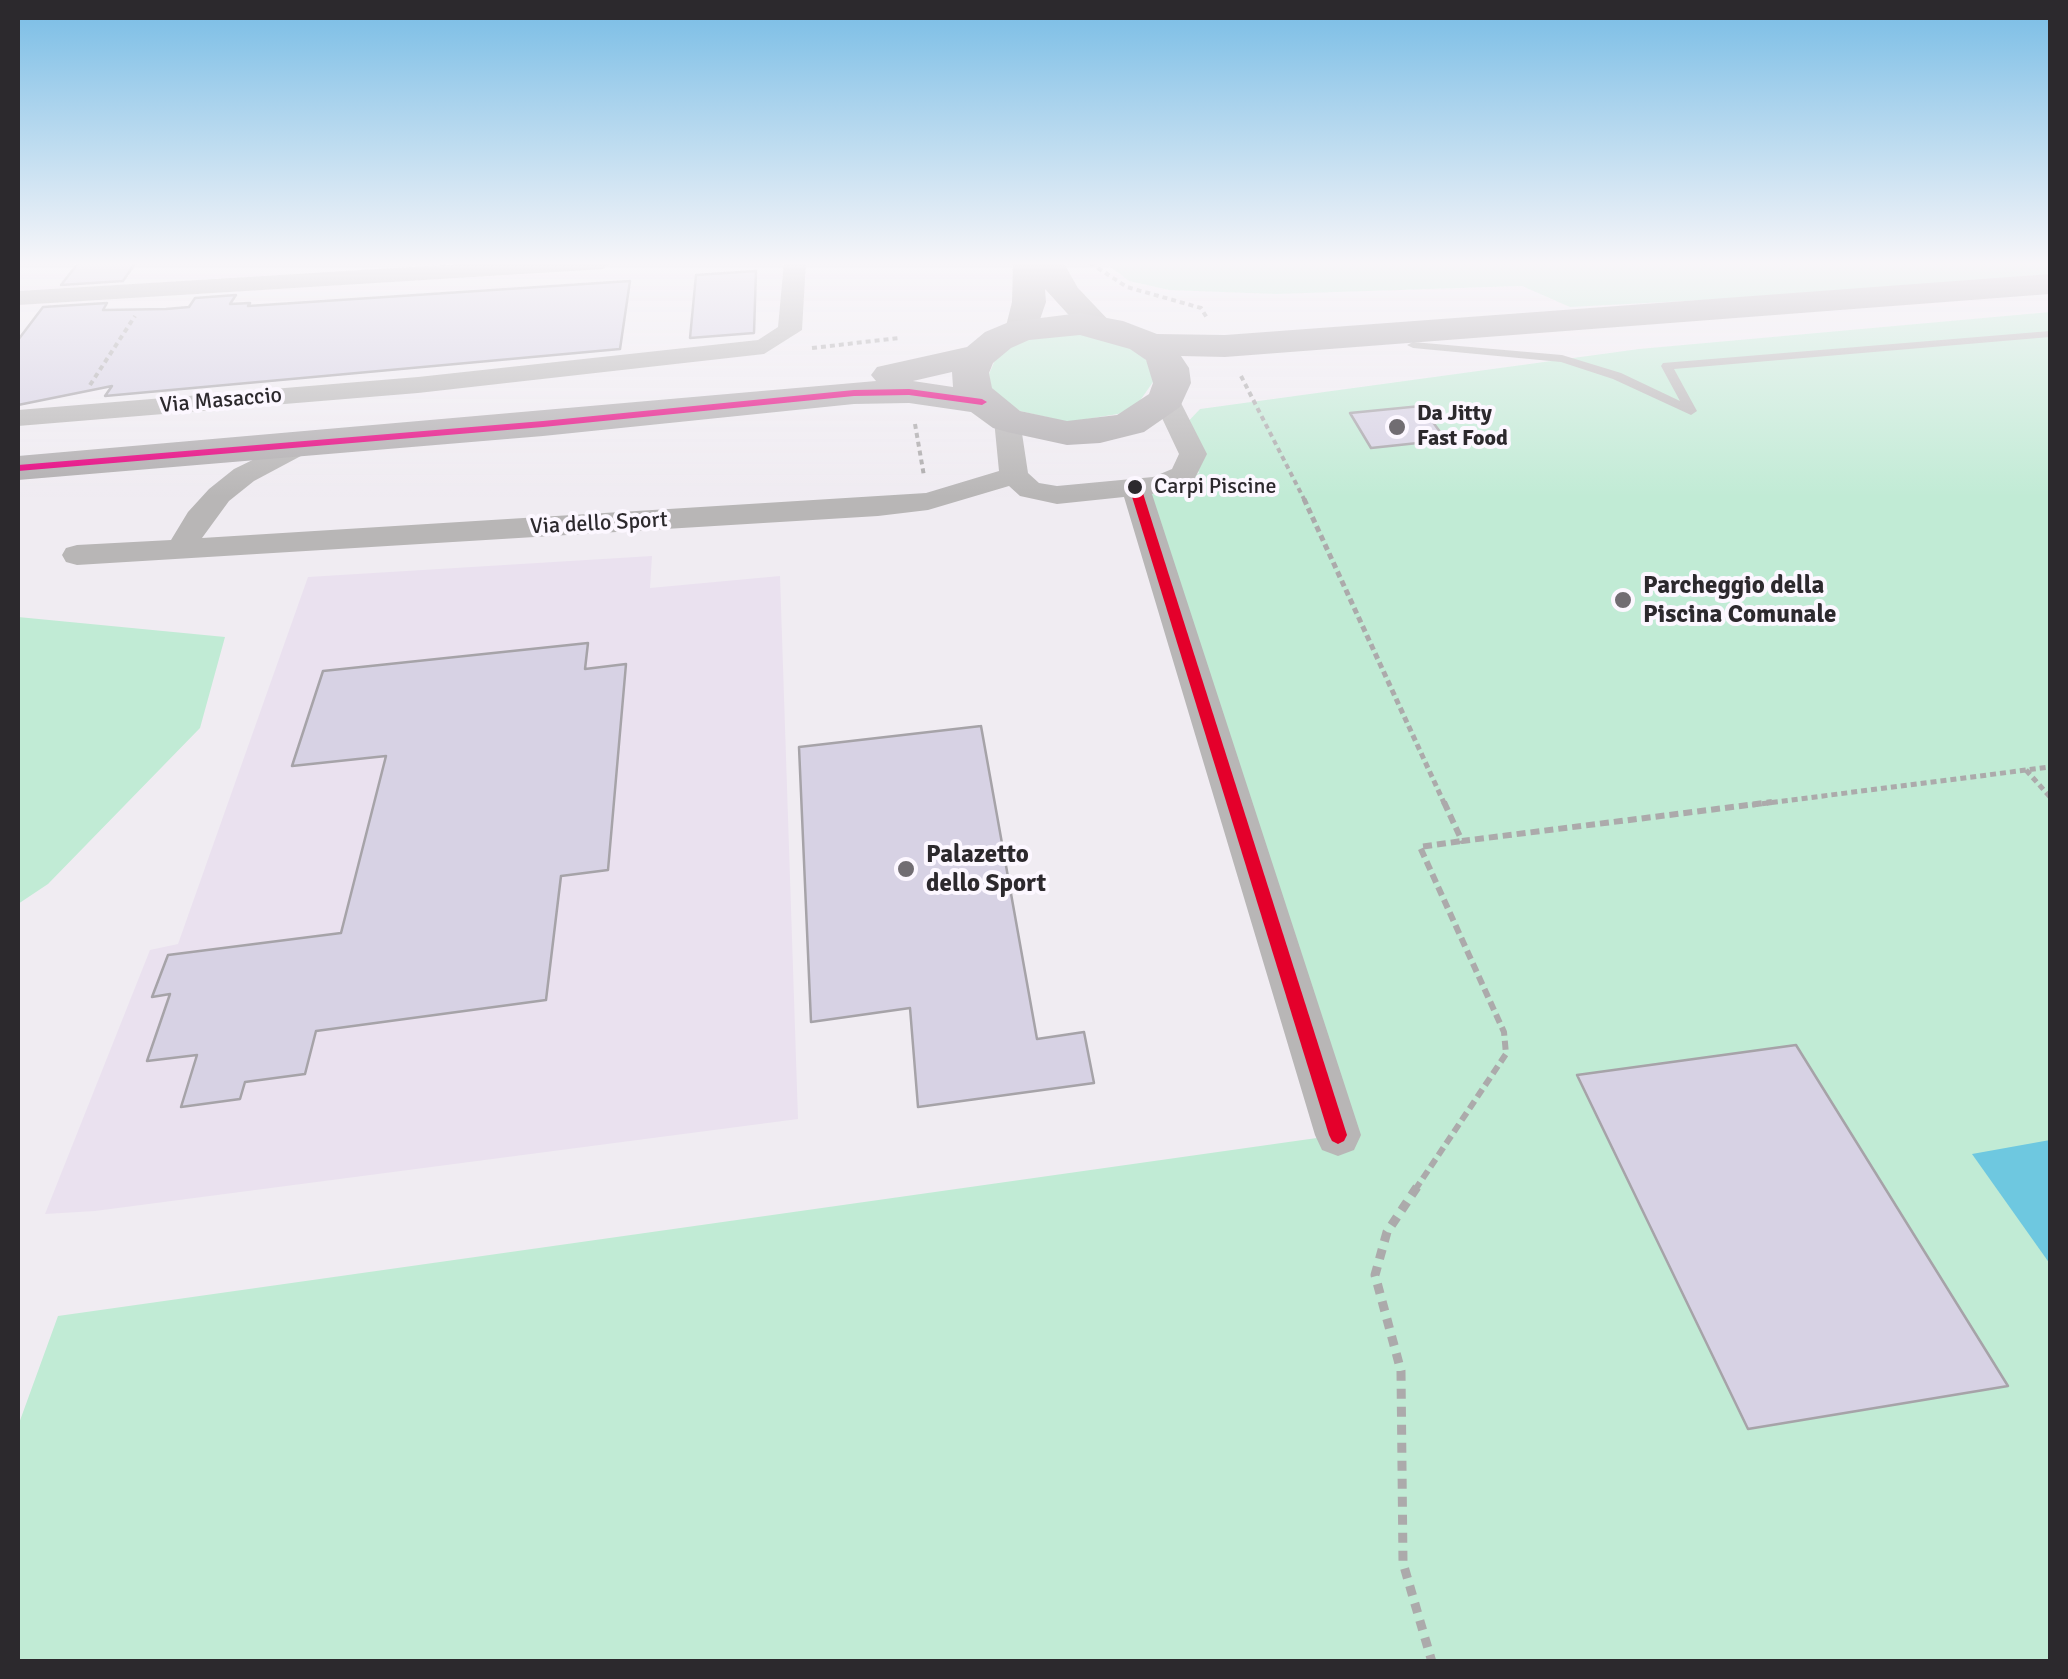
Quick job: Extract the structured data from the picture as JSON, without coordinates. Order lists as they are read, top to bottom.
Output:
{
  "streets": {
    "street": ["Via Masaccio", "Via dello Sport"]
  },
  "places": [
    "Da Jitty Fast Food",
    "Carpi Piscine",
    "Parcheggio della Piscina Comunale",
    "Palazetto dello Sport"
  ]
}
